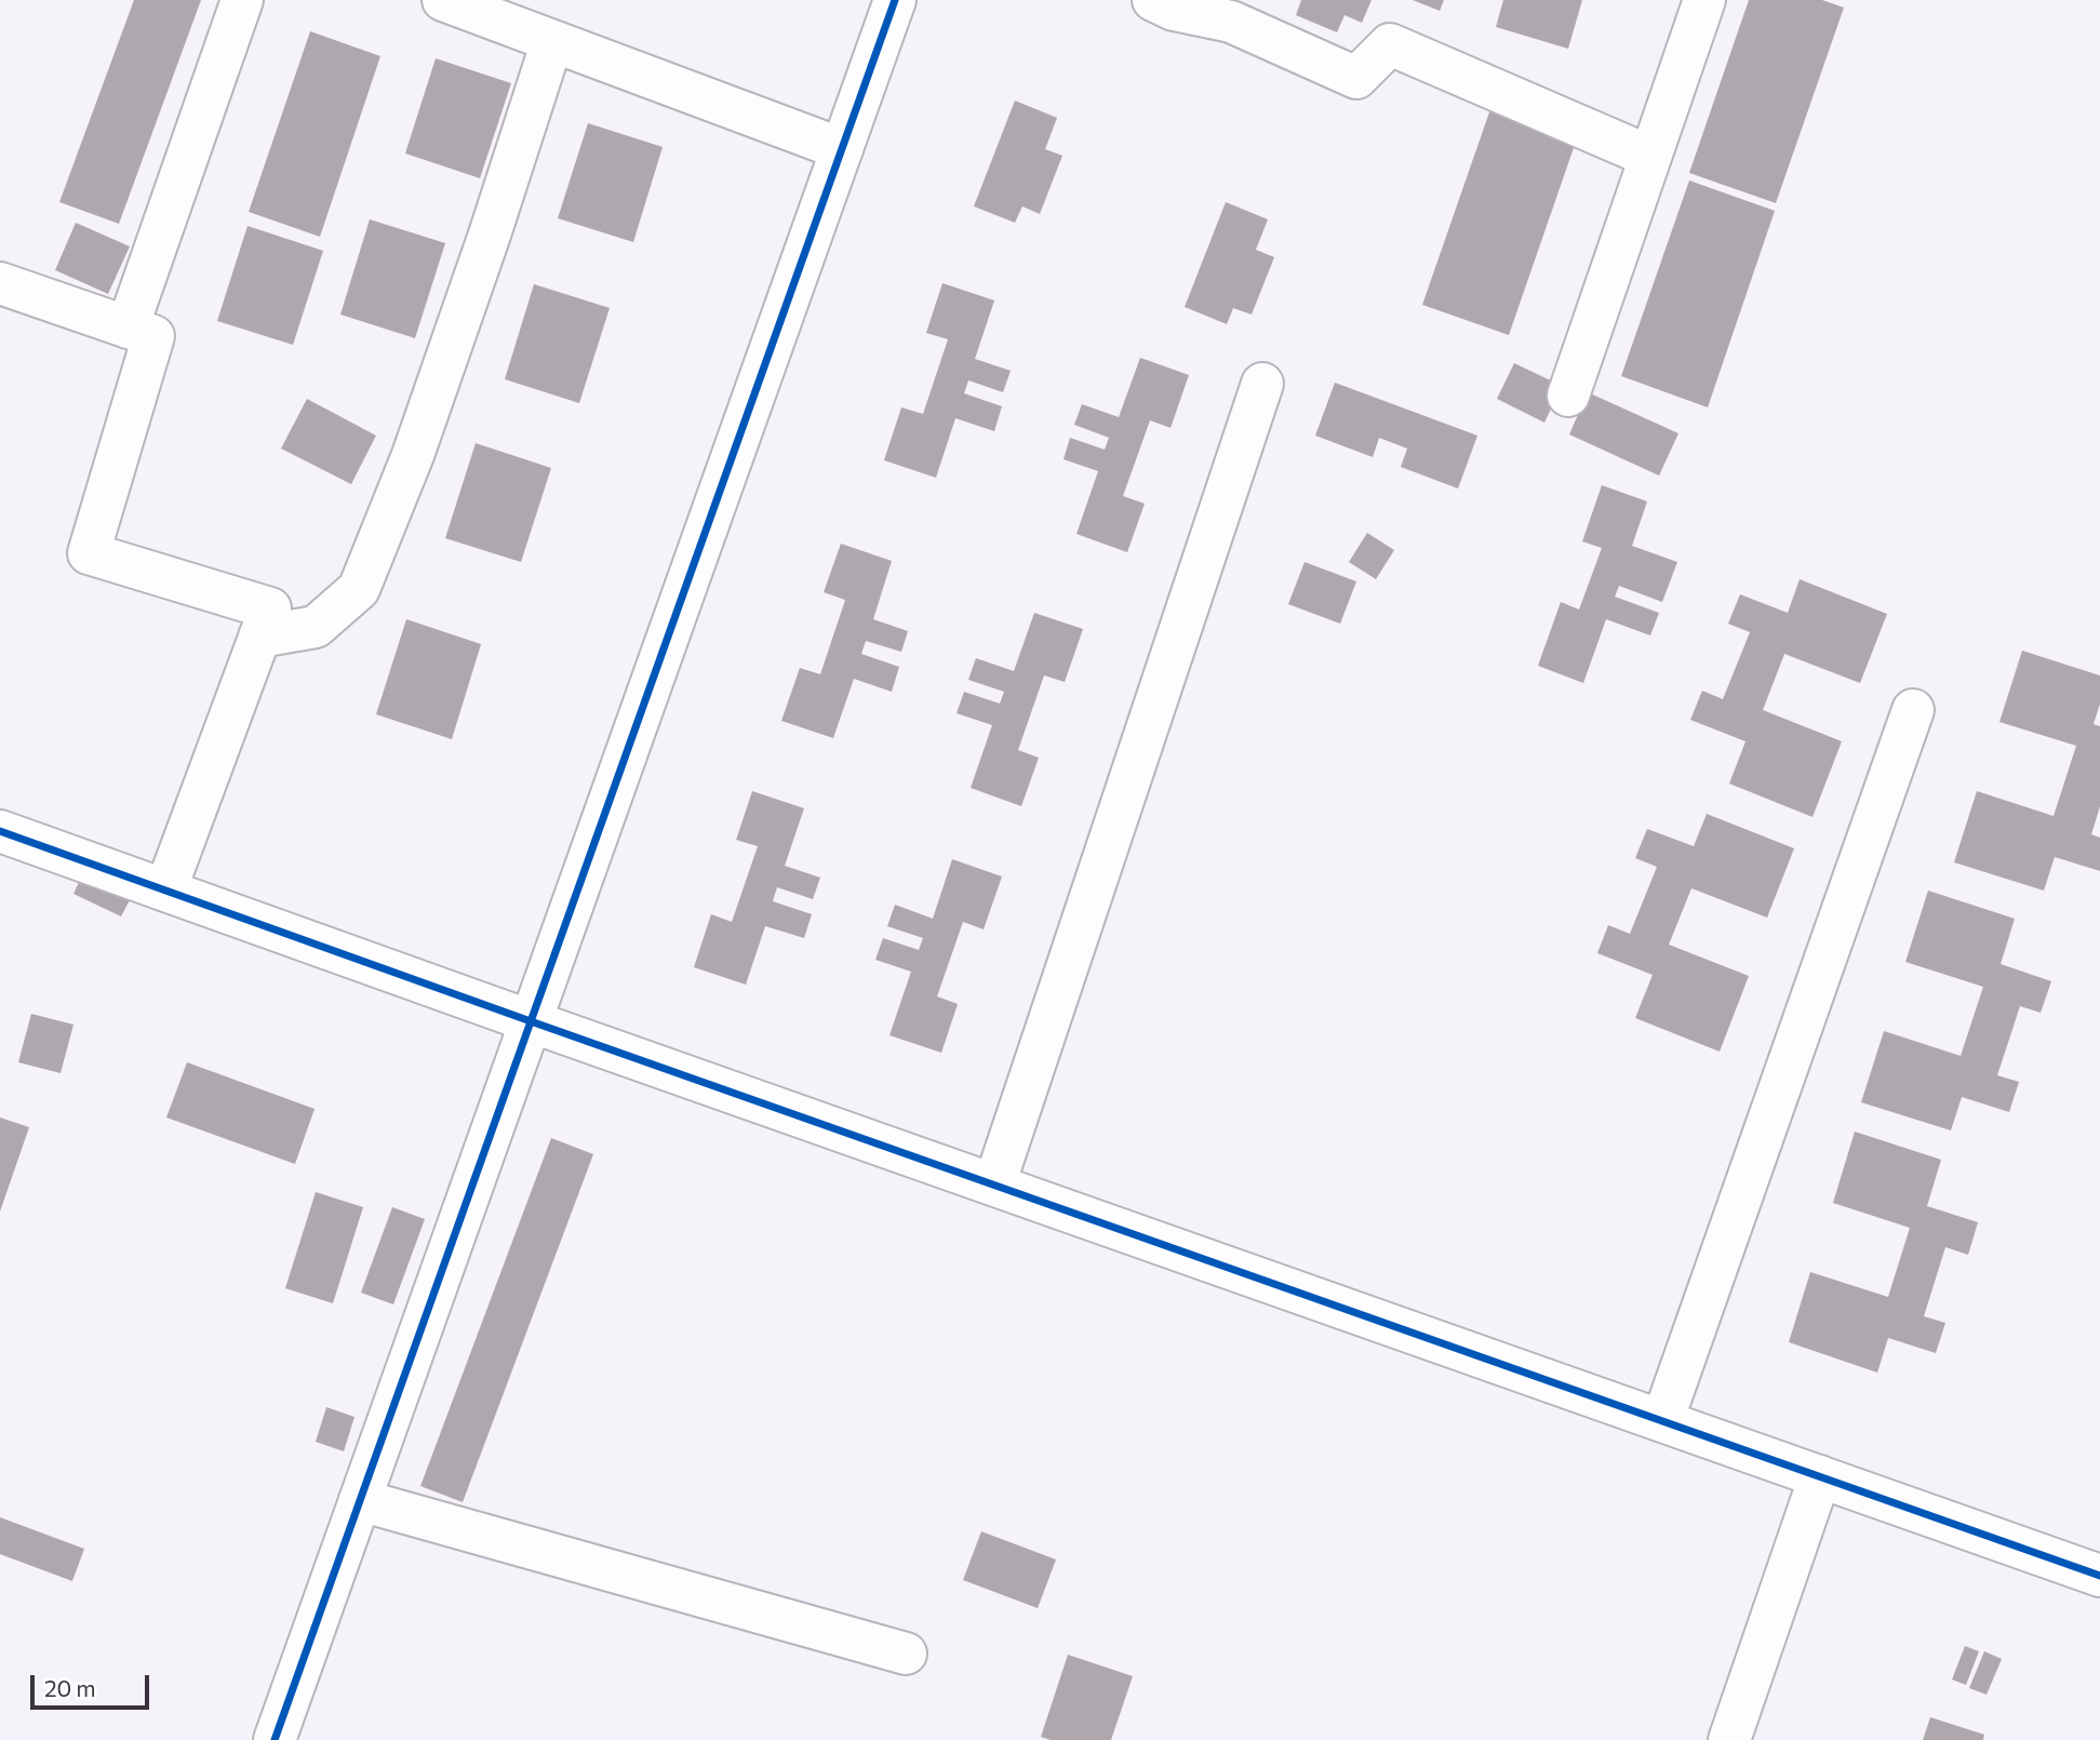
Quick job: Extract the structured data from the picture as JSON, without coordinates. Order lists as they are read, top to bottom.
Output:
{
  "scale_bar": "20 m"
}
